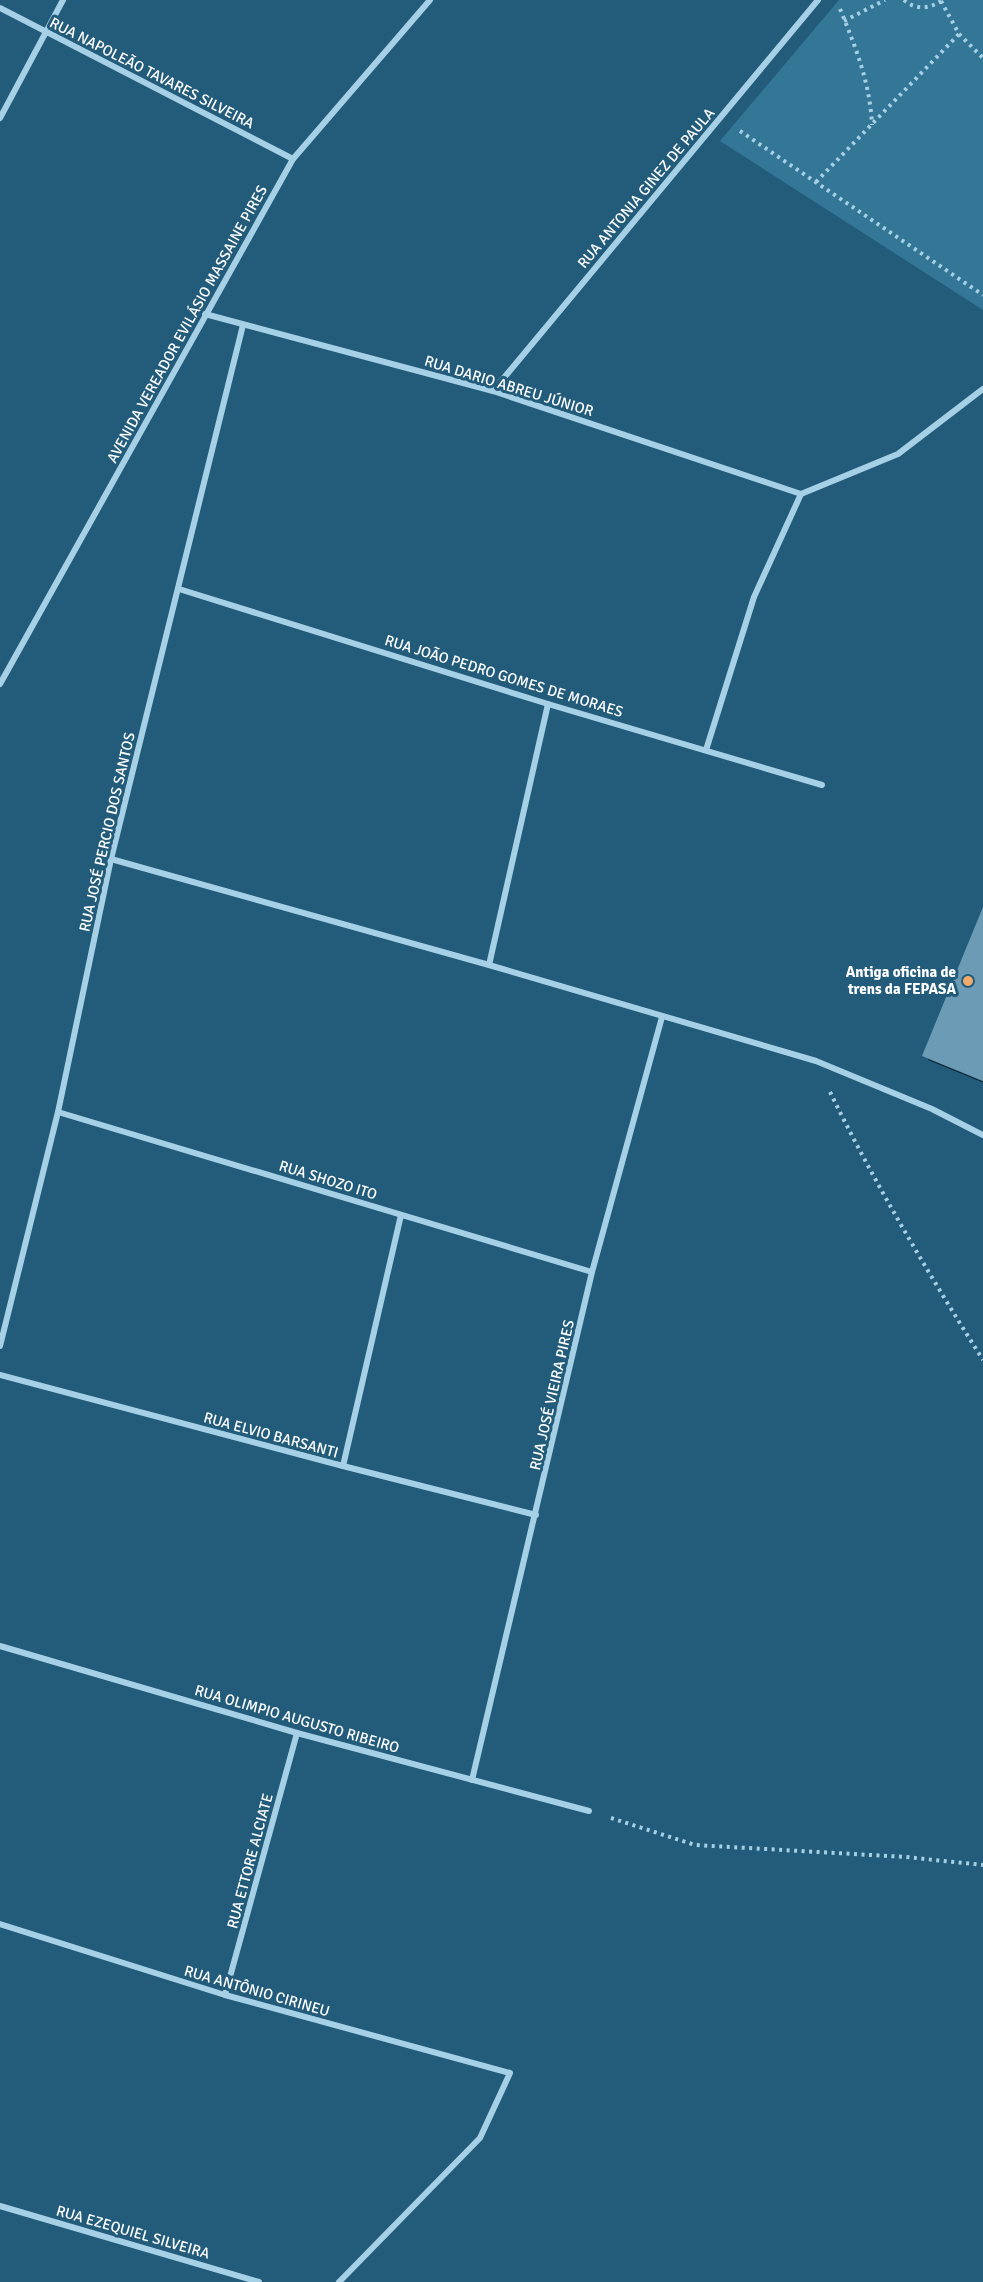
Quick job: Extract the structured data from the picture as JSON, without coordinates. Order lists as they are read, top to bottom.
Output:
{
  "streets": {
    "street": [
      "RUA NAPOLEÃO TAVARES SILVEIRA",
      "RUA ANTONIA GINEZ DE PAULA",
      "AVENIDA VEREADOR EVILÁSIO MASSAINE PIRES",
      "RUA DARIO ABREU JÚNIOR",
      "RUA JOÃO PEDRO GOMES DE MORAES",
      "RUA JOSÉ PERCIO DOS SANTOS",
      "RUA SHOZO ITO",
      "RUA JOSÉ VIEIRA PIRES",
      "RUA ELVIO BARSANTI",
      "RUA OLIMPIO AUGUSTO RIBEIRO",
      "RUA ETTORE ALCIATE",
      "RUA ANTÔNIO CIRINEU",
      "RUA EZEQUIEL SILVEIRA"
    ]
  },
  "crossings": [
    ["RUA NAPOLEÃO TAVARES SILVEIRA", "AVENIDA VEREADOR EVILÁSIO MASSAINE PIRES"],
    ["RUA ANTONIA GINEZ DE PAULA", "RUA DARIO ABREU JÚNIOR"],
    ["AVENIDA VEREADOR EVILÁSIO MASSAINE PIRES", "RUA DARIO ABREU JÚNIOR"],
    ["RUA DARIO ABREU JÚNIOR", "RUA JOSÉ PERCIO DOS SANTOS"],
    ["RUA JOÃO PEDRO GOMES DE MORAES", "RUA JOSÉ PERCIO DOS SANTOS"],
    ["RUA JOSÉ PERCIO DOS SANTOS", "RUA SHOZO ITO"],
    ["RUA SHOZO ITO", "RUA JOSÉ VIEIRA PIRES"],
    ["RUA JOSÉ VIEIRA PIRES", "RUA ELVIO BARSANTI"],
    ["RUA JOSÉ VIEIRA PIRES", "RUA OLIMPIO AUGUSTO RIBEIRO"],
    ["RUA OLIMPIO AUGUSTO RIBEIRO", "RUA ETTORE ALCIATE"],
    ["RUA ETTORE ALCIATE", "RUA ANTÔNIO CIRINEU"]
  ],
  "places": ["Antiga oficina de trens da FEPASA"]
}
